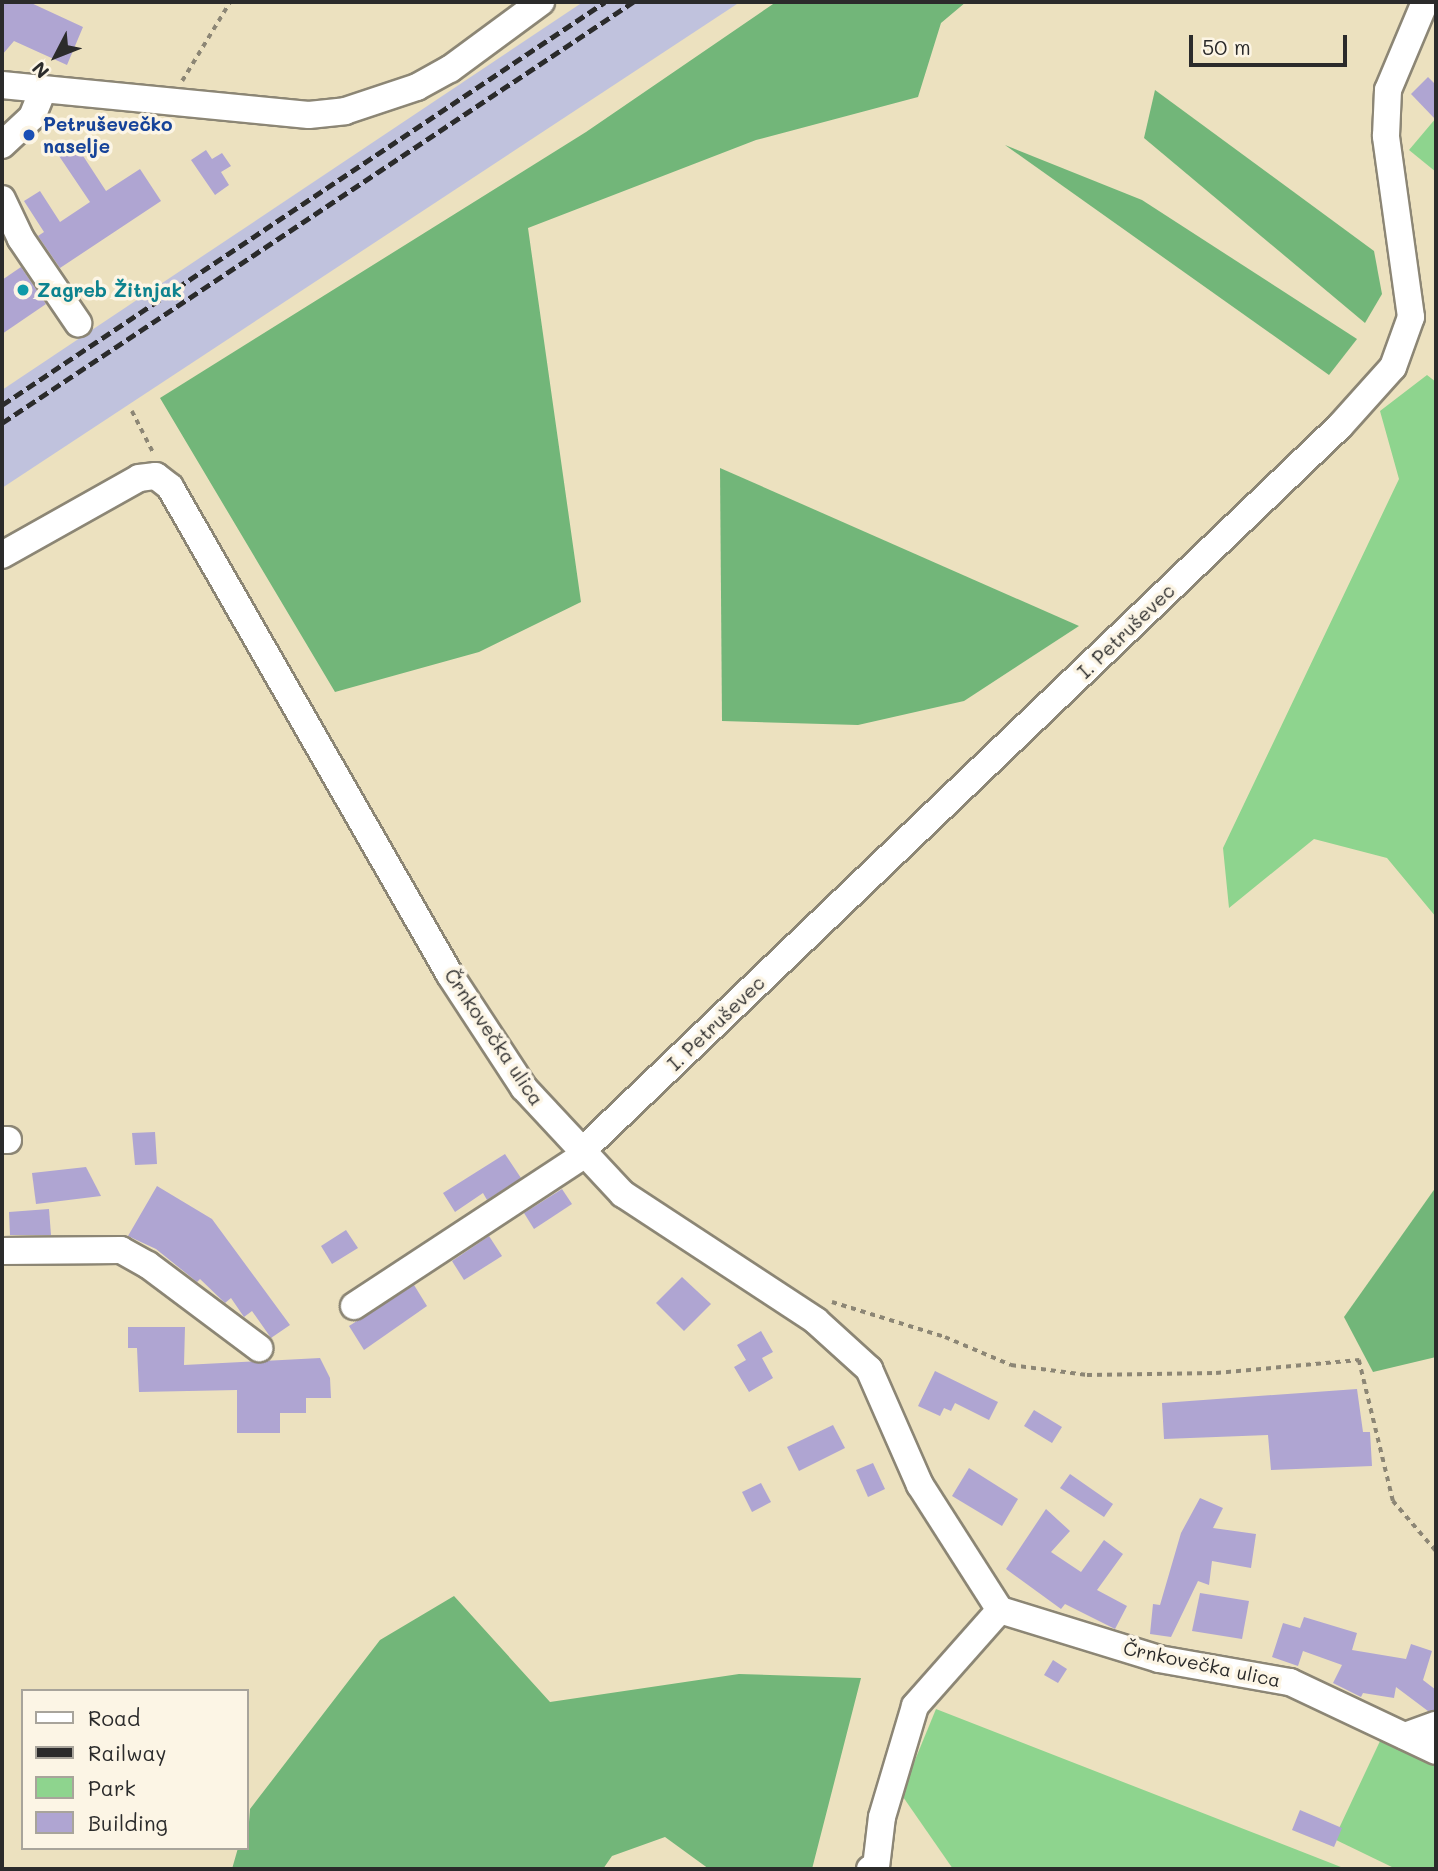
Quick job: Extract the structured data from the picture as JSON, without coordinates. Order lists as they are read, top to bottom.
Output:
{
  "streets": {
    "street": ["I. Petruševec", "Črnkovečka ulica"]
  },
  "crossings": [
    ["I. Petruševec", "Črnkovečka ulica"]
  ],
  "places": ["Petruševečko naselje", "Zagreb Žitnjak"],
  "legend": [
    "Road",
    "Railway",
    "Park",
    "Building"
  ],
  "scale_bar": "50 m",
  "north": "bottom left"
}
